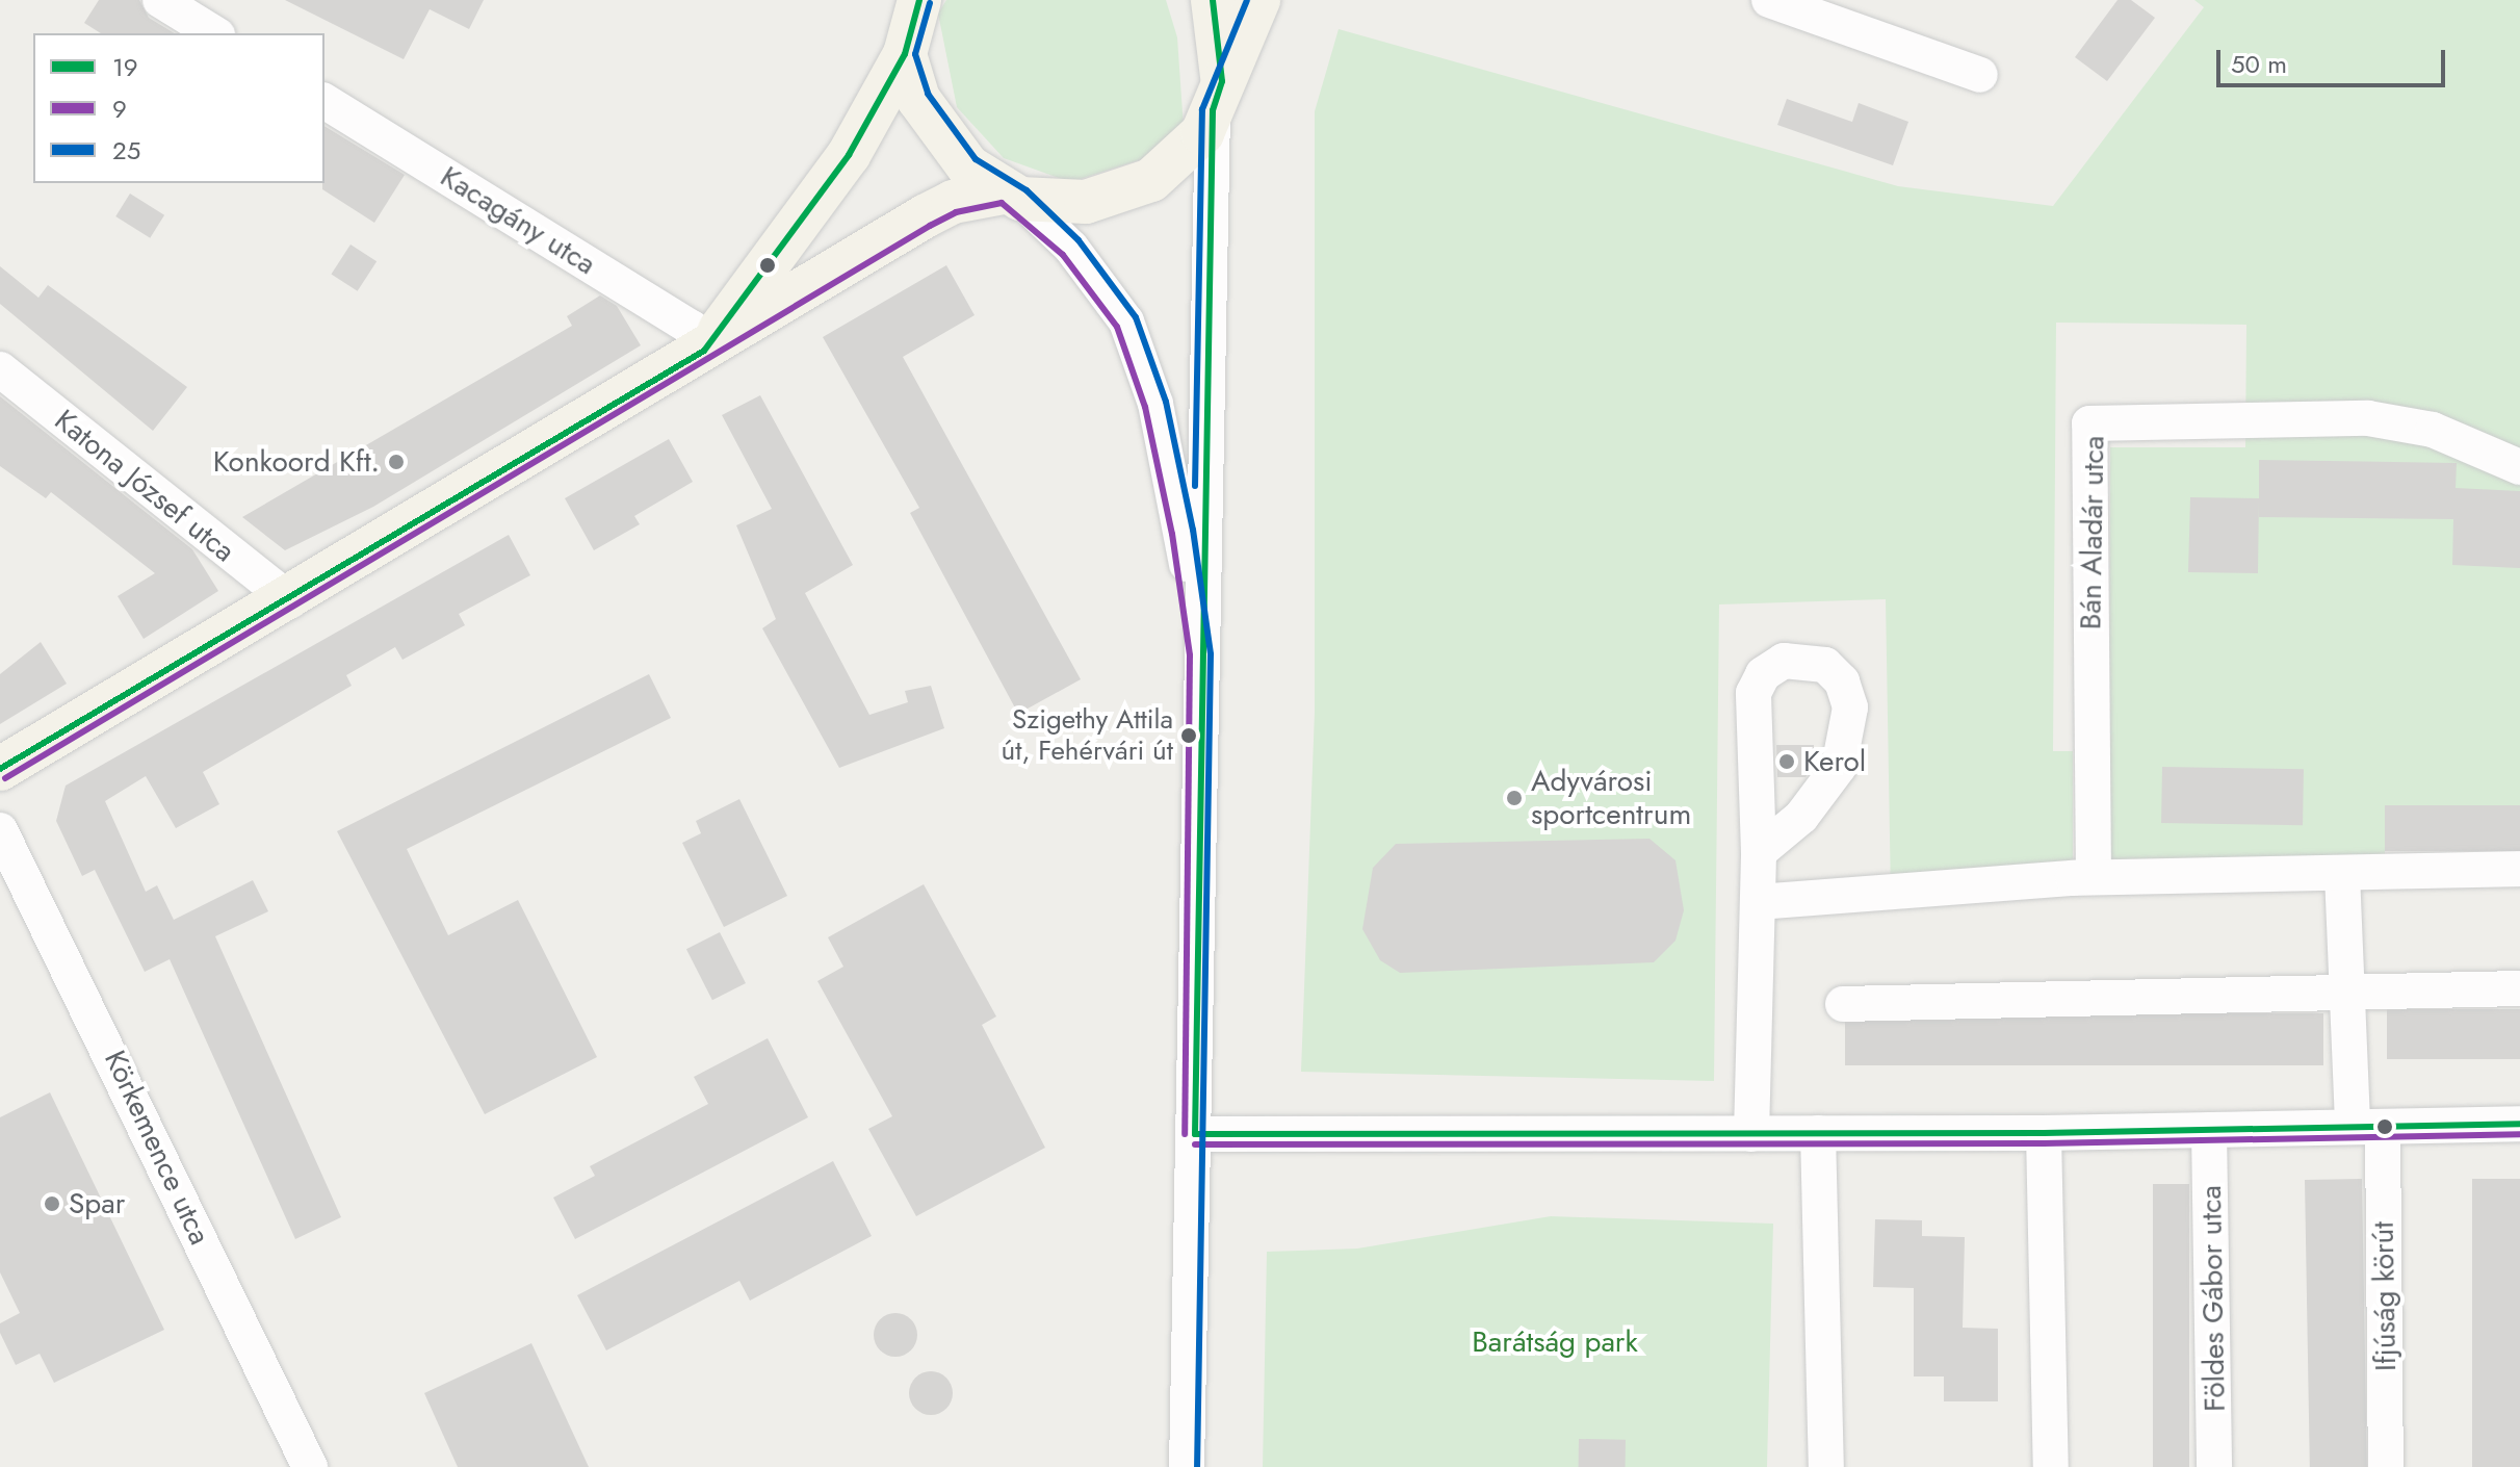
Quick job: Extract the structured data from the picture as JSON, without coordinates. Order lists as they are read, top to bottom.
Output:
{
  "streets": {
    "street": [
      "Kacagány utca",
      "Katona József utca",
      "Bán Aladár utca",
      "Körkemence utca",
      "Ifjúság körút",
      "Földes Gábor utca"
    ]
  },
  "parks": ["Barátság park"],
  "places": [
    "Konkoord Kft.",
    "Szigethy Attila út, Fehérvári út",
    "Kerol",
    "Adyvárosi sportcentrum",
    "Spar"
  ],
  "lines": ["transit line 19", "transit line 25", "transit line 9"],
  "legend": ["19", "9", "25"],
  "scale_bar": "50 m"
}
